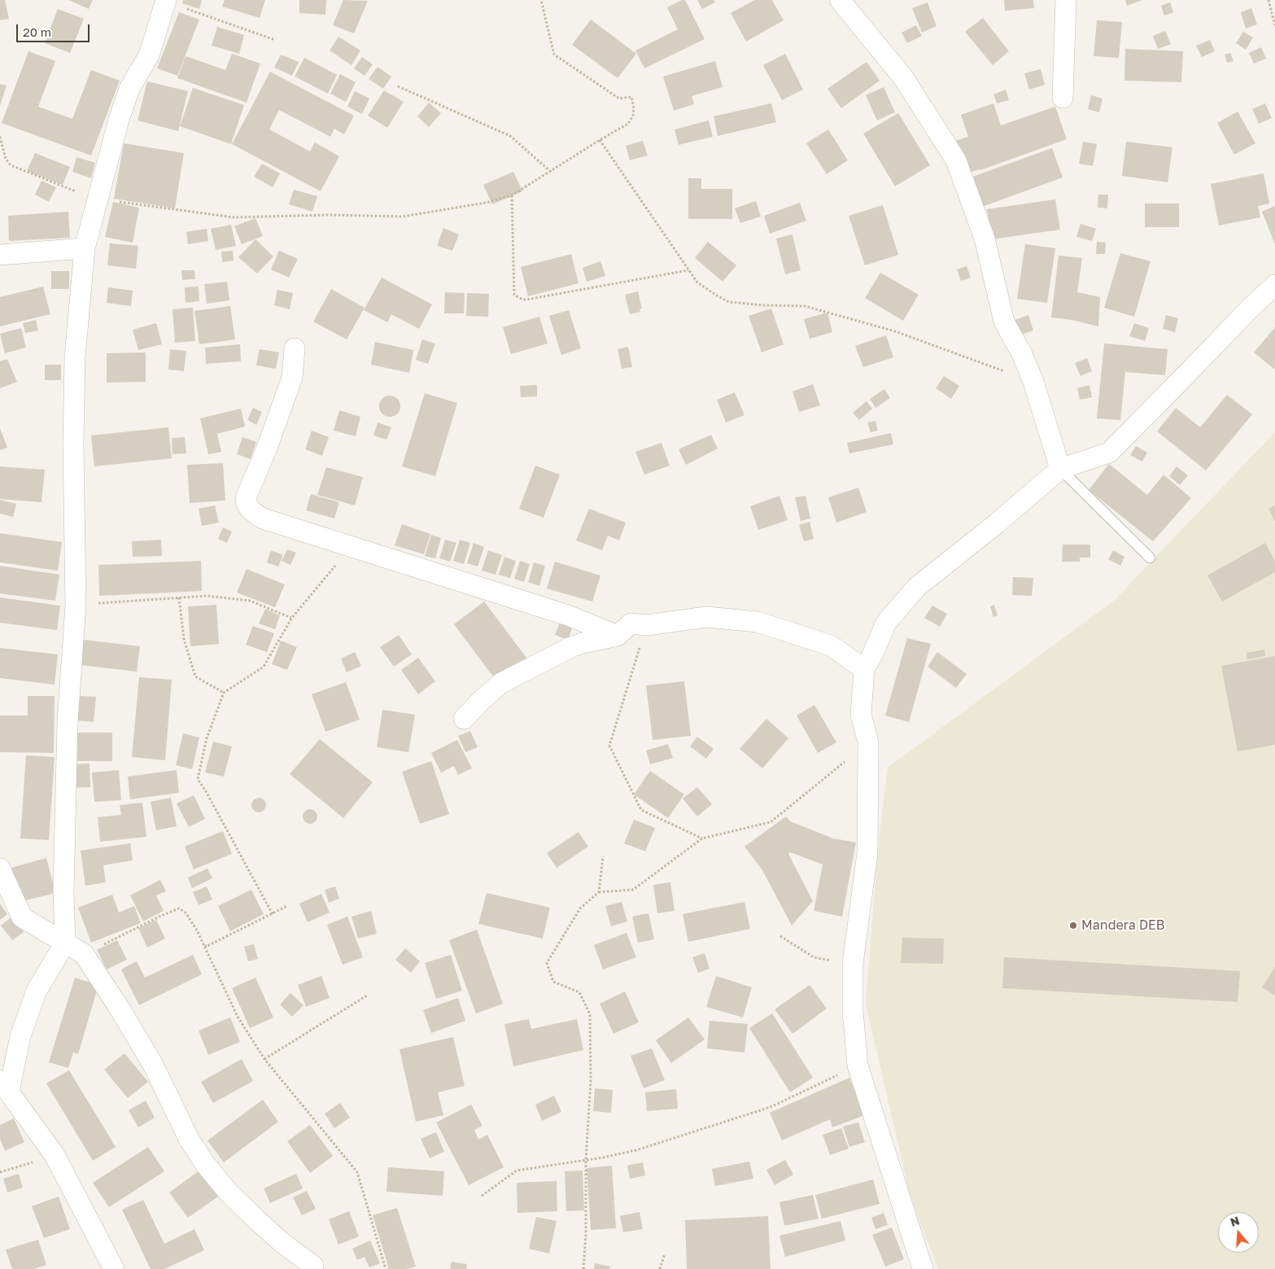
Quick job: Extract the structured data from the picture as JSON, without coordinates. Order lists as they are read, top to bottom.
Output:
{
  "places": ["Mandera DEB"],
  "scale_bar": "20 m",
  "north": "top"
}
